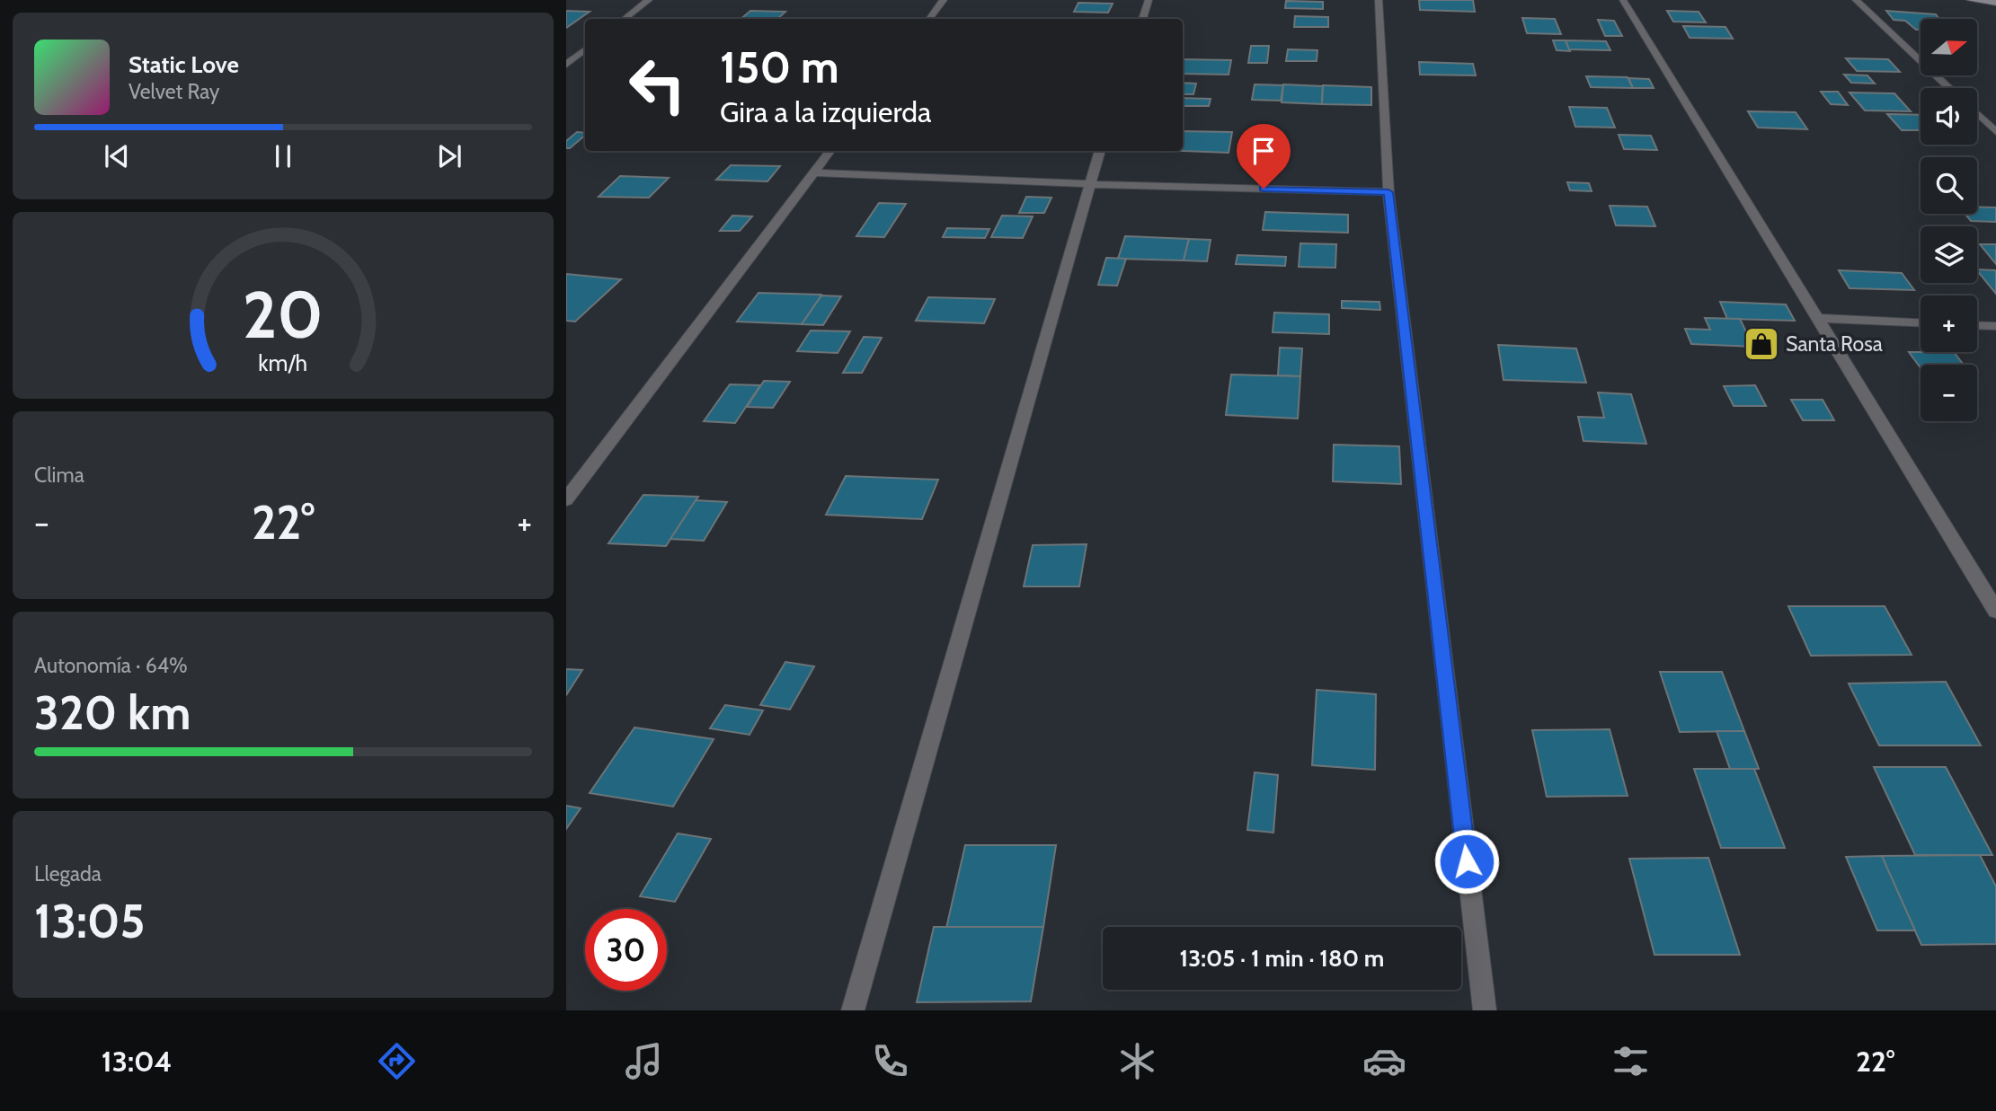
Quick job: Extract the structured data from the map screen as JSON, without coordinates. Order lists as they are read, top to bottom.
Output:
{
  "places": {
    "shop": ["Santa Rosa"]
  },
  "north": "right",
  "page": {
    "map_buttons": ["+", "−"],
    "turn": ["150 m", "Gira a la izquierda"],
    "song": ["Static Love", "Velvet Ray"],
    "tile": [
      "Clima",
      ["Autonomía · 64%", "320 km"],
      ["Llegada", "13:05"]
    ],
    "heat": ["−", "22°", "+"],
    "limit": "30",
    "trip": "13:05 · 1 min · 180 m",
    "tabs": ["13:04", "22°"],
    "gauge": ["20", "km/h"]
  }
}
